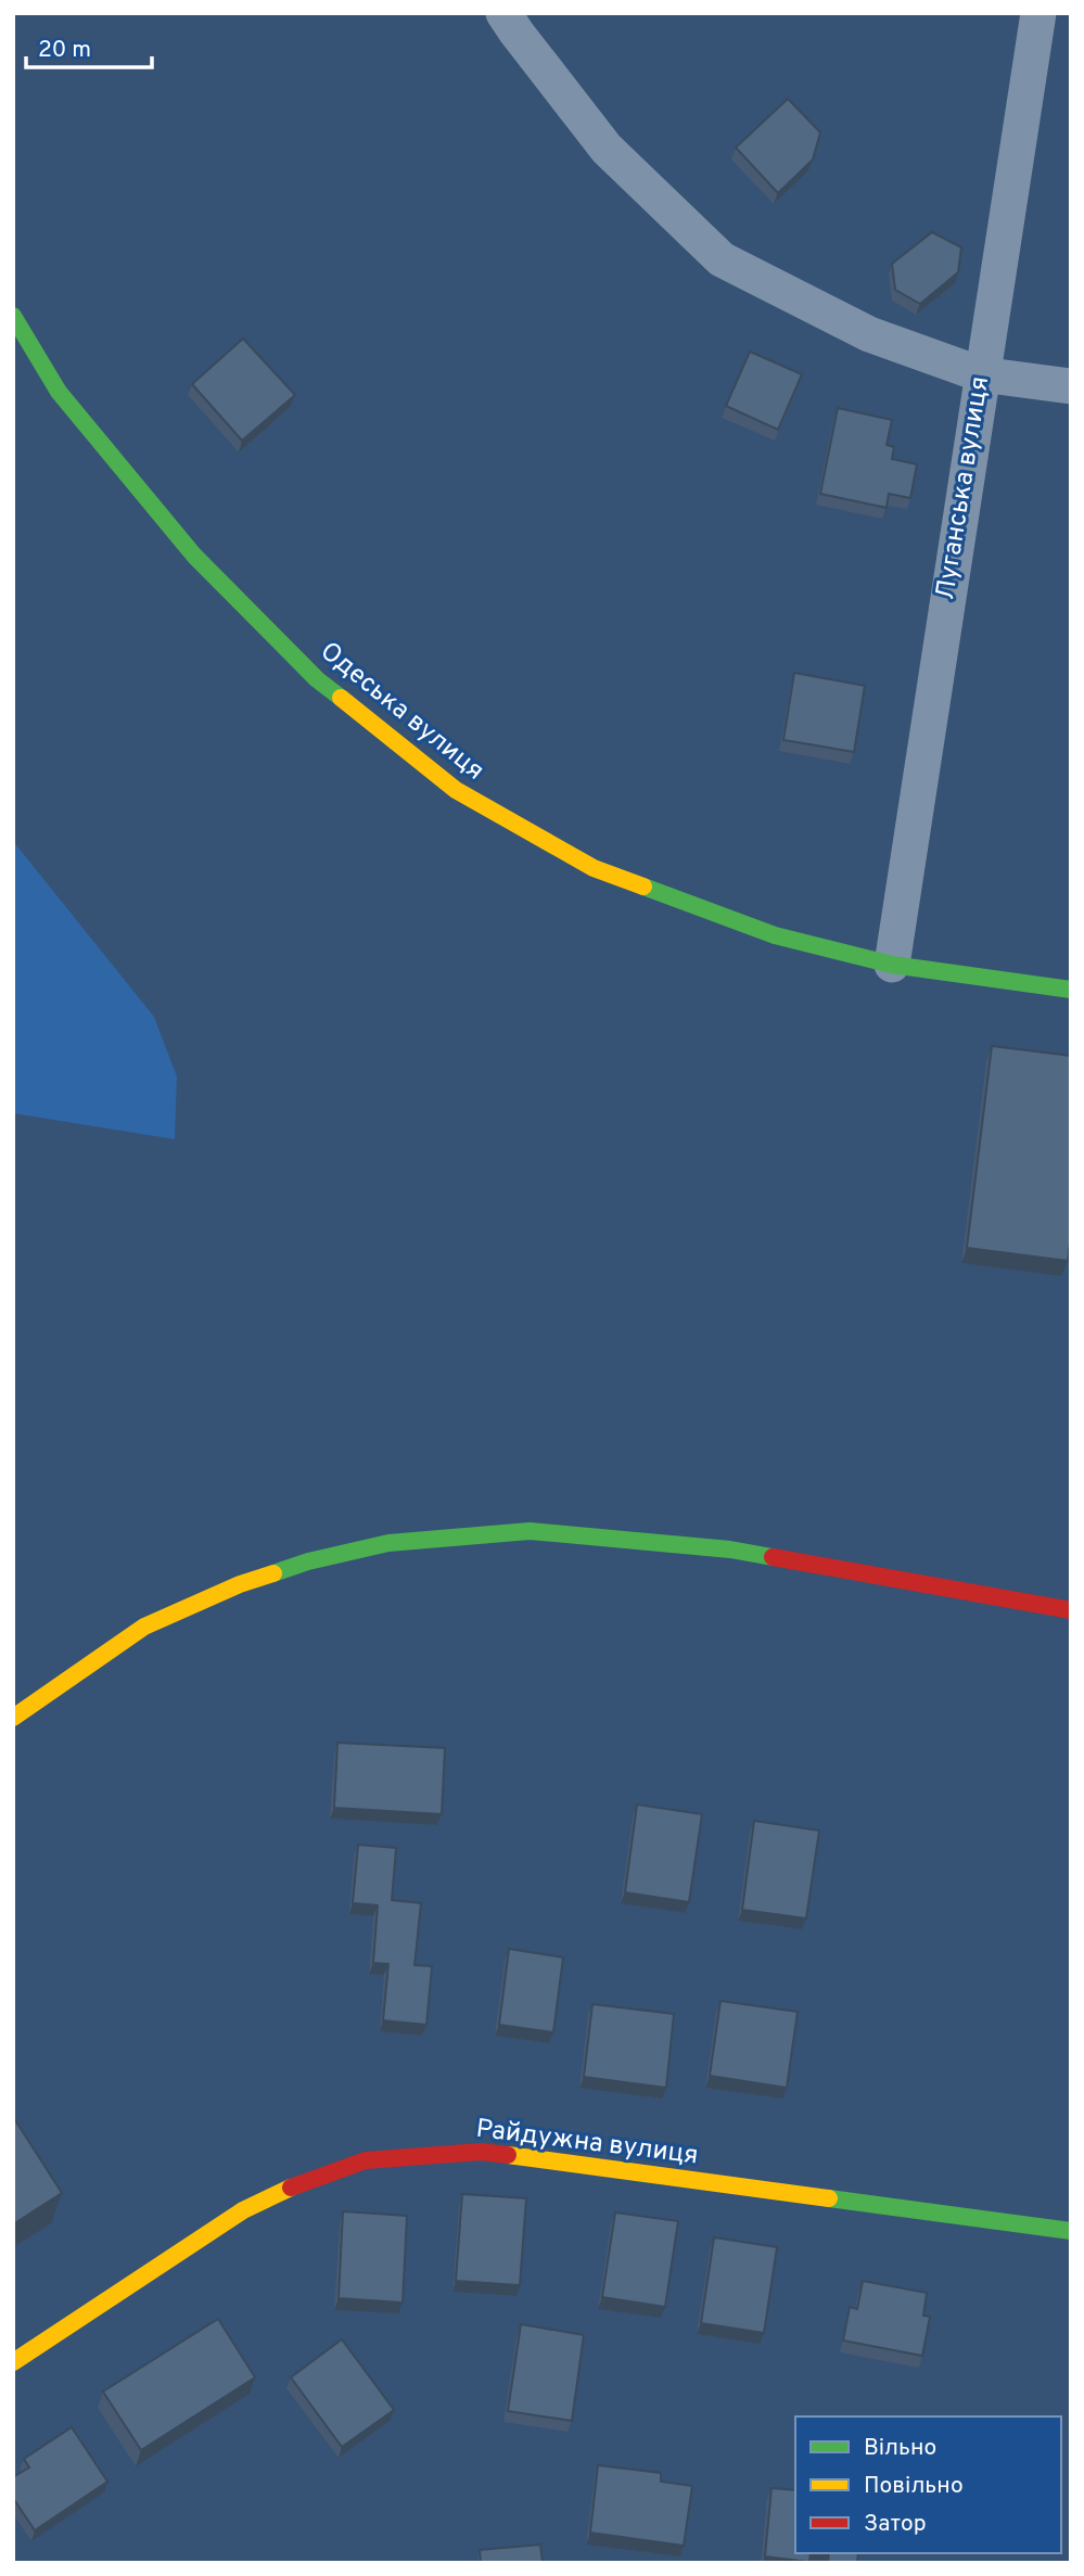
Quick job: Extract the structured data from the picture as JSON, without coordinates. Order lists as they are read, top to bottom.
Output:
{
  "streets": {
    "street": ["Луганська вулиця", "Одеська вулиця", "Райдужна вулиця"]
  },
  "crossings": [
    ["Луганська вулиця", "Одеська вулиця"]
  ],
  "legend": ["Вільно", "Повільно", "Затор"],
  "scale_bar": "20 m"
}
